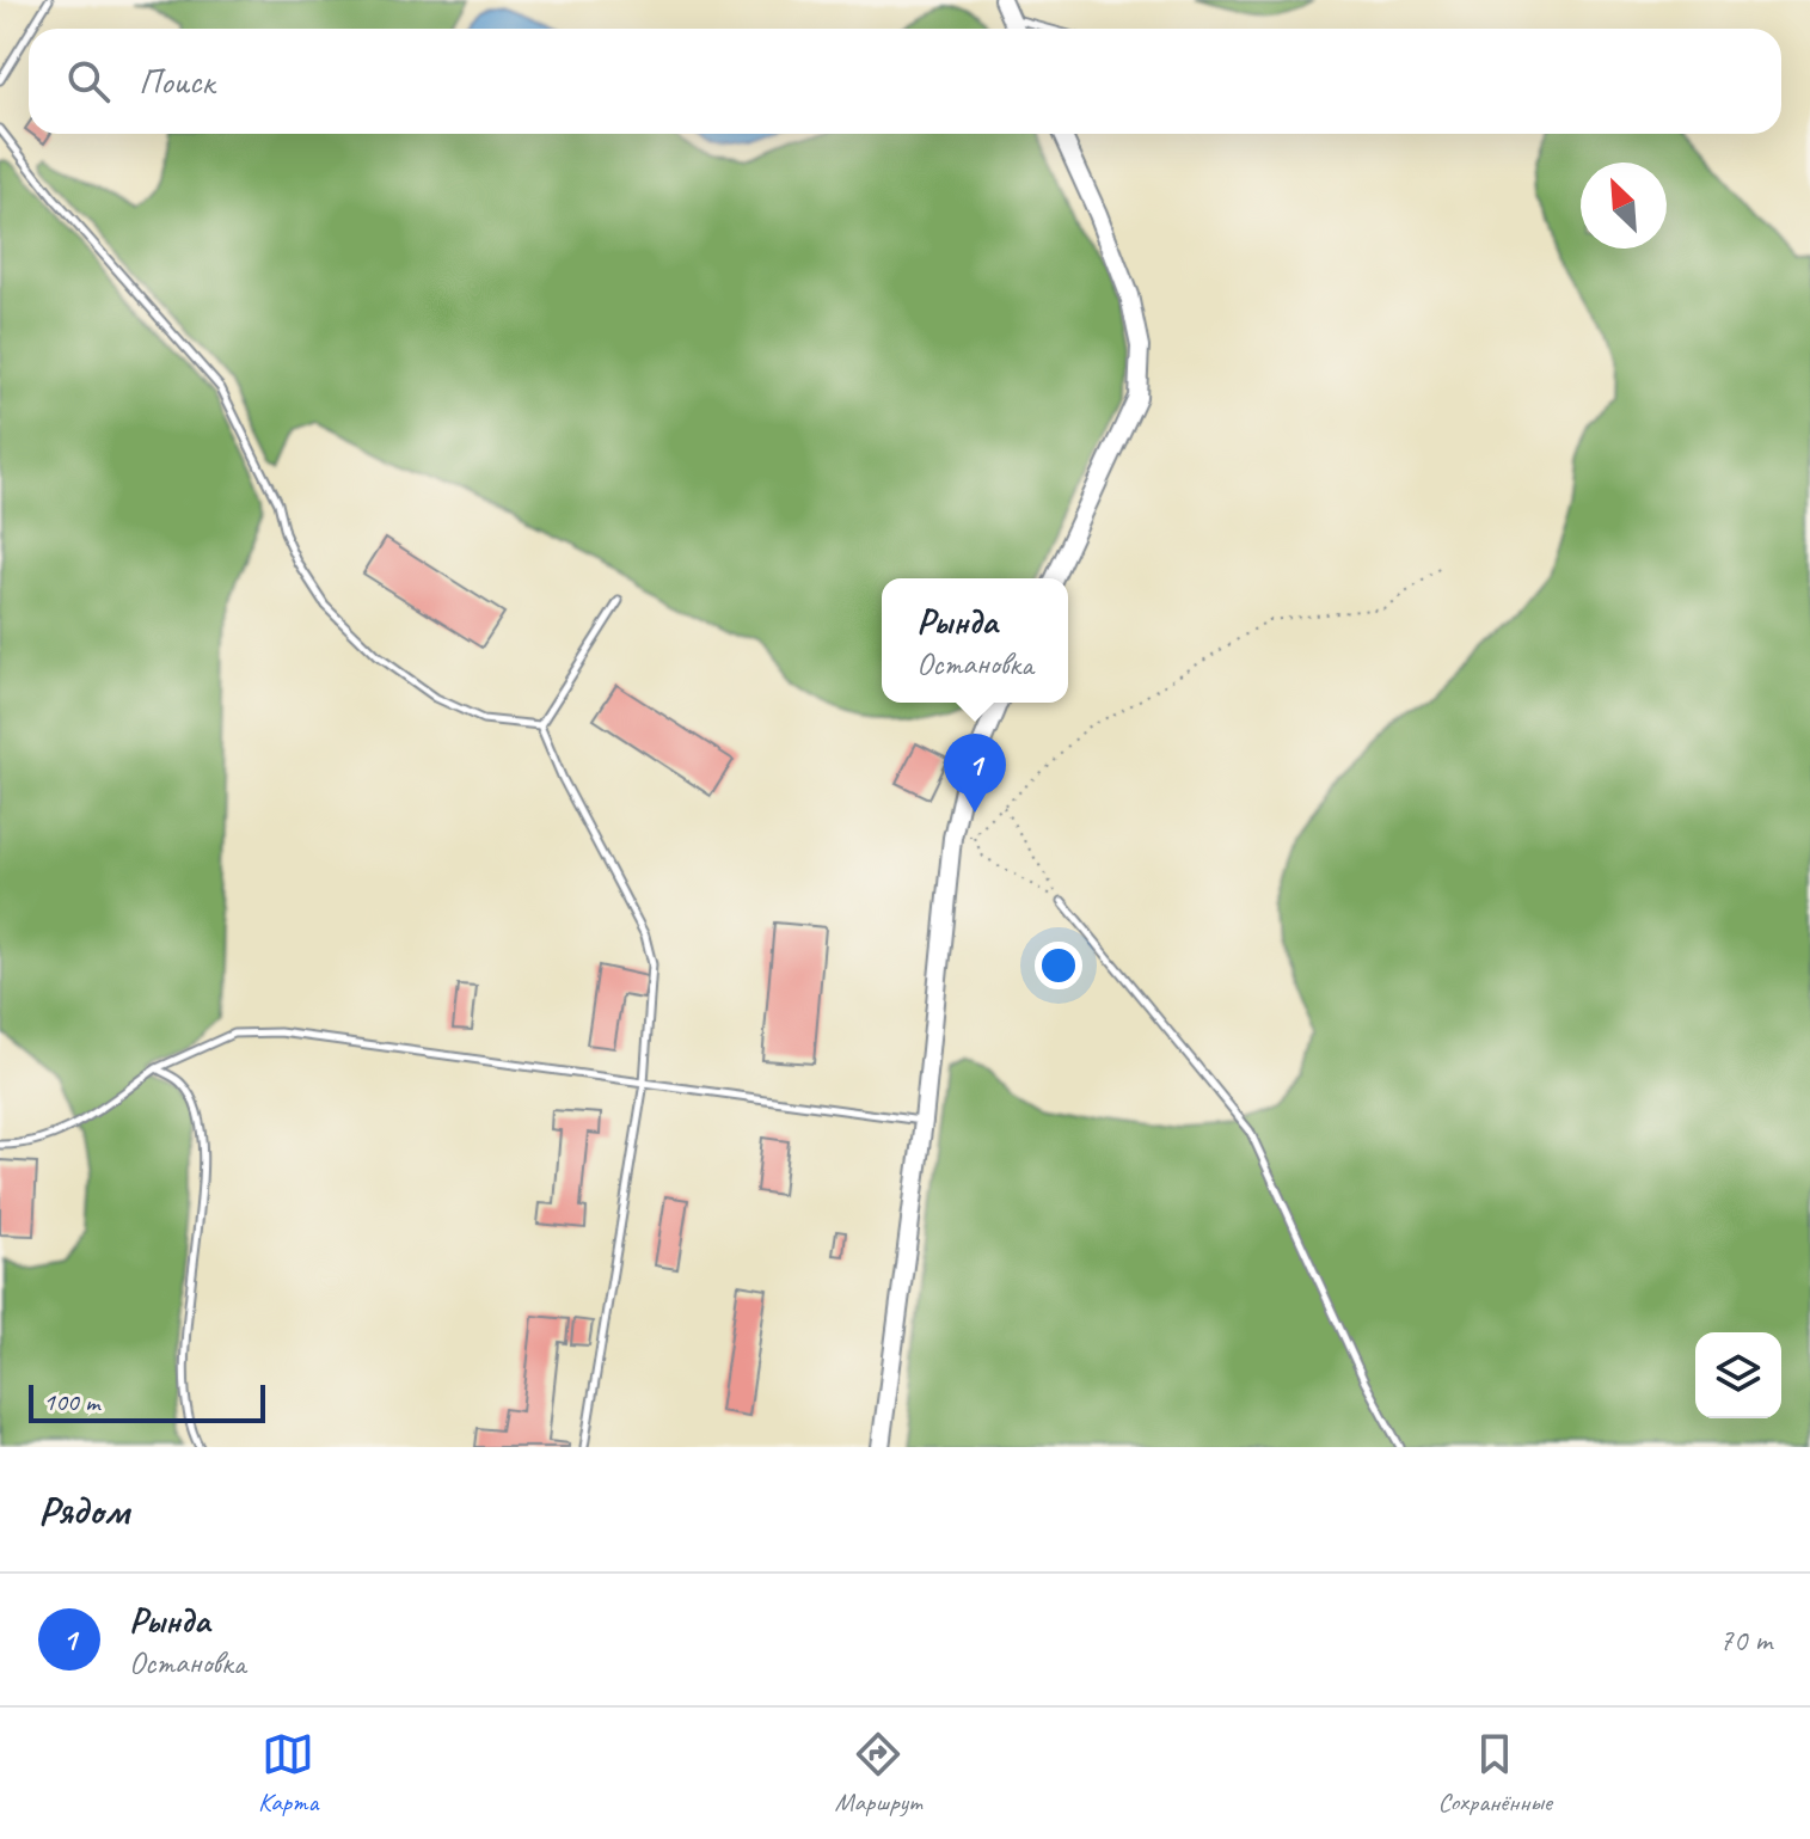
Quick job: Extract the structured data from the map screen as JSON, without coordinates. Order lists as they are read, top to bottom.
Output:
{
  "scale_bar": "100 m",
  "north": "top left",
  "page": {
    "search": "Поиск",
    "popup": ["Рында", "Остановка"],
    "pins": "1",
    "scale": "100 m",
    "heading": "Рядом",
    "list": [
      {
        "mark": "1",
        "name": "Рында",
        "note": "Остановка",
        "value": "70 m"
      }
    ],
    "nav": ["Карта", "Маршрут", "Сохранённые"]
  }
}
